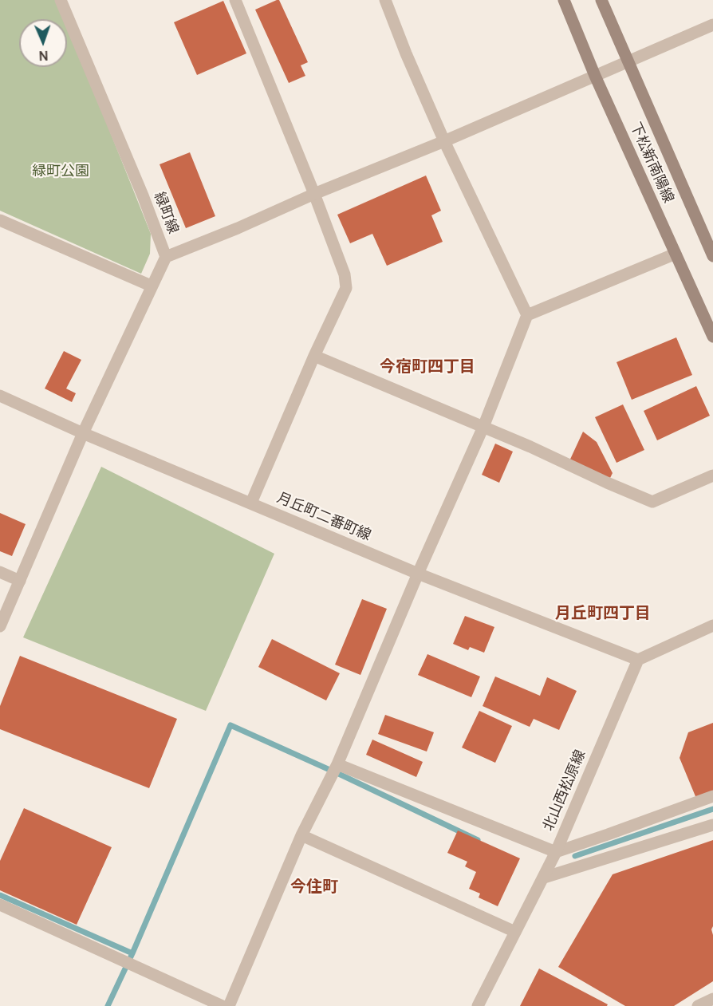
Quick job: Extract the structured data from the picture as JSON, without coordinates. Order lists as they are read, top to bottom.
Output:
{
  "streets": {
    "main road": ["下松新南陽線"],
    "street": ["緑町線", "月丘町二番町線", "北山西松原線"]
  },
  "crossings": [
    ["緑町線", "月丘町二番町線"],
    ["月丘町二番町線", "北山西松原線"]
  ],
  "districts": ["今宿町四丁目", "月丘町四丁目", "今住町"],
  "parks": ["緑町公園"],
  "north": "bottom"
}
